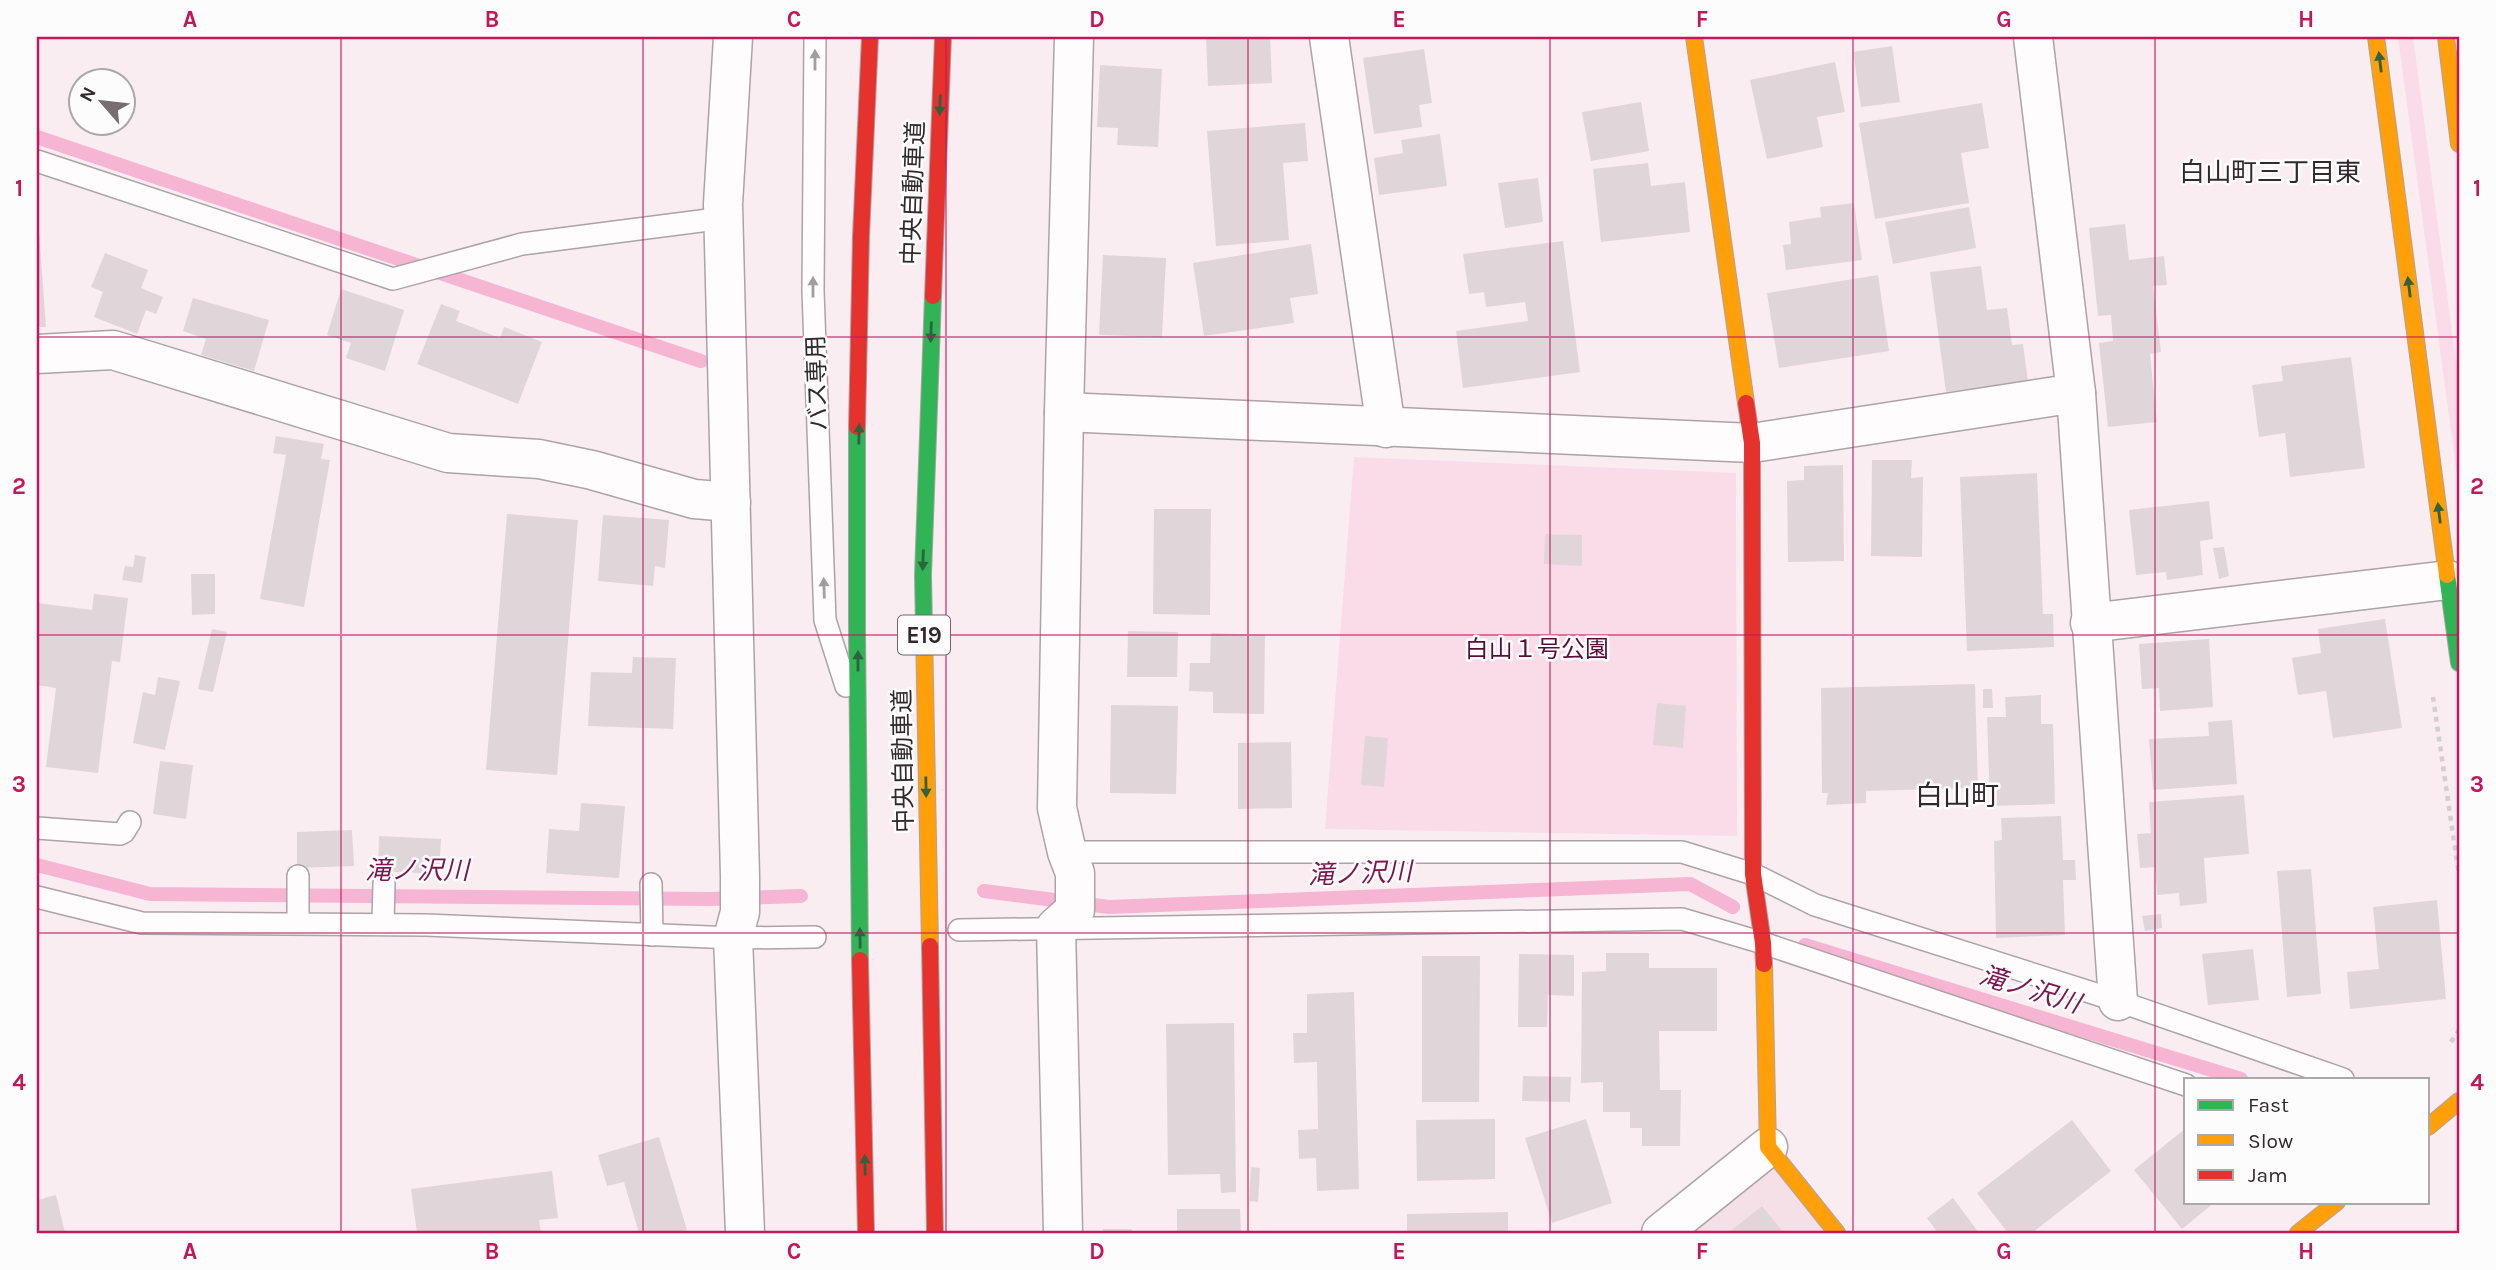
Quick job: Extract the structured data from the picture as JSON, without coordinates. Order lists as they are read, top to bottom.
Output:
{
  "streets": {
    "main road": ["中央自動車道", "E19"],
    "lane": ["バス専用"]
  },
  "crossings": [
    ["中央自動車道", "バス専用"]
  ],
  "one_way": ["バス専用"],
  "districts": ["白山町三丁目東", "白山町"],
  "water": ["滝ノ沢川"],
  "parks": ["白山１号公園"],
  "legend": ["Fast", "Slow", "Jam"],
  "north": "top left",
  "grid": {
    "columns": [
      "A",
      "B",
      "C",
      "D",
      "E",
      "F",
      "G",
      "H"
    ],
    "rows": [
      "1",
      "2",
      "3",
      "4"
    ]
  }
}
